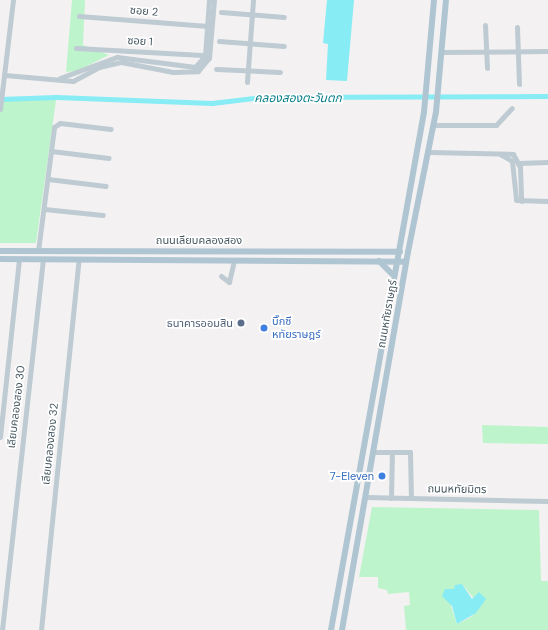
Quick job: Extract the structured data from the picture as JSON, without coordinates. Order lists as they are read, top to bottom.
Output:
{
  "streets": {
    "main road": ["ถนนเลียบคลองสอง", "ถนนหทัยราษฎร์"],
    "street": [
      "ซอย 2",
      "ซอย 1",
      "เลียบคลองสอง 30",
      "เลียบคลองสอง 32",
      "ถนนหทัยมิตร"
    ]
  },
  "crossings": [
    ["ถนนเลียบคลองสอง", "ถนนหทัยราษฎร์"],
    ["ถนนเลียบคลองสอง", "เลียบคลองสอง 30"],
    ["ถนนเลียบคลองสอง", "เลียบคลองสอง 32"],
    ["ถนนหทัยราษฎร์", "ถนนหทัยมิตร"]
  ],
  "water": ["คลองสองตะวันตก"],
  "places": ["ธนาคารออมสิน", "บิ๊กซี หทัยราษฎร์", "7-Eleven"]
}
